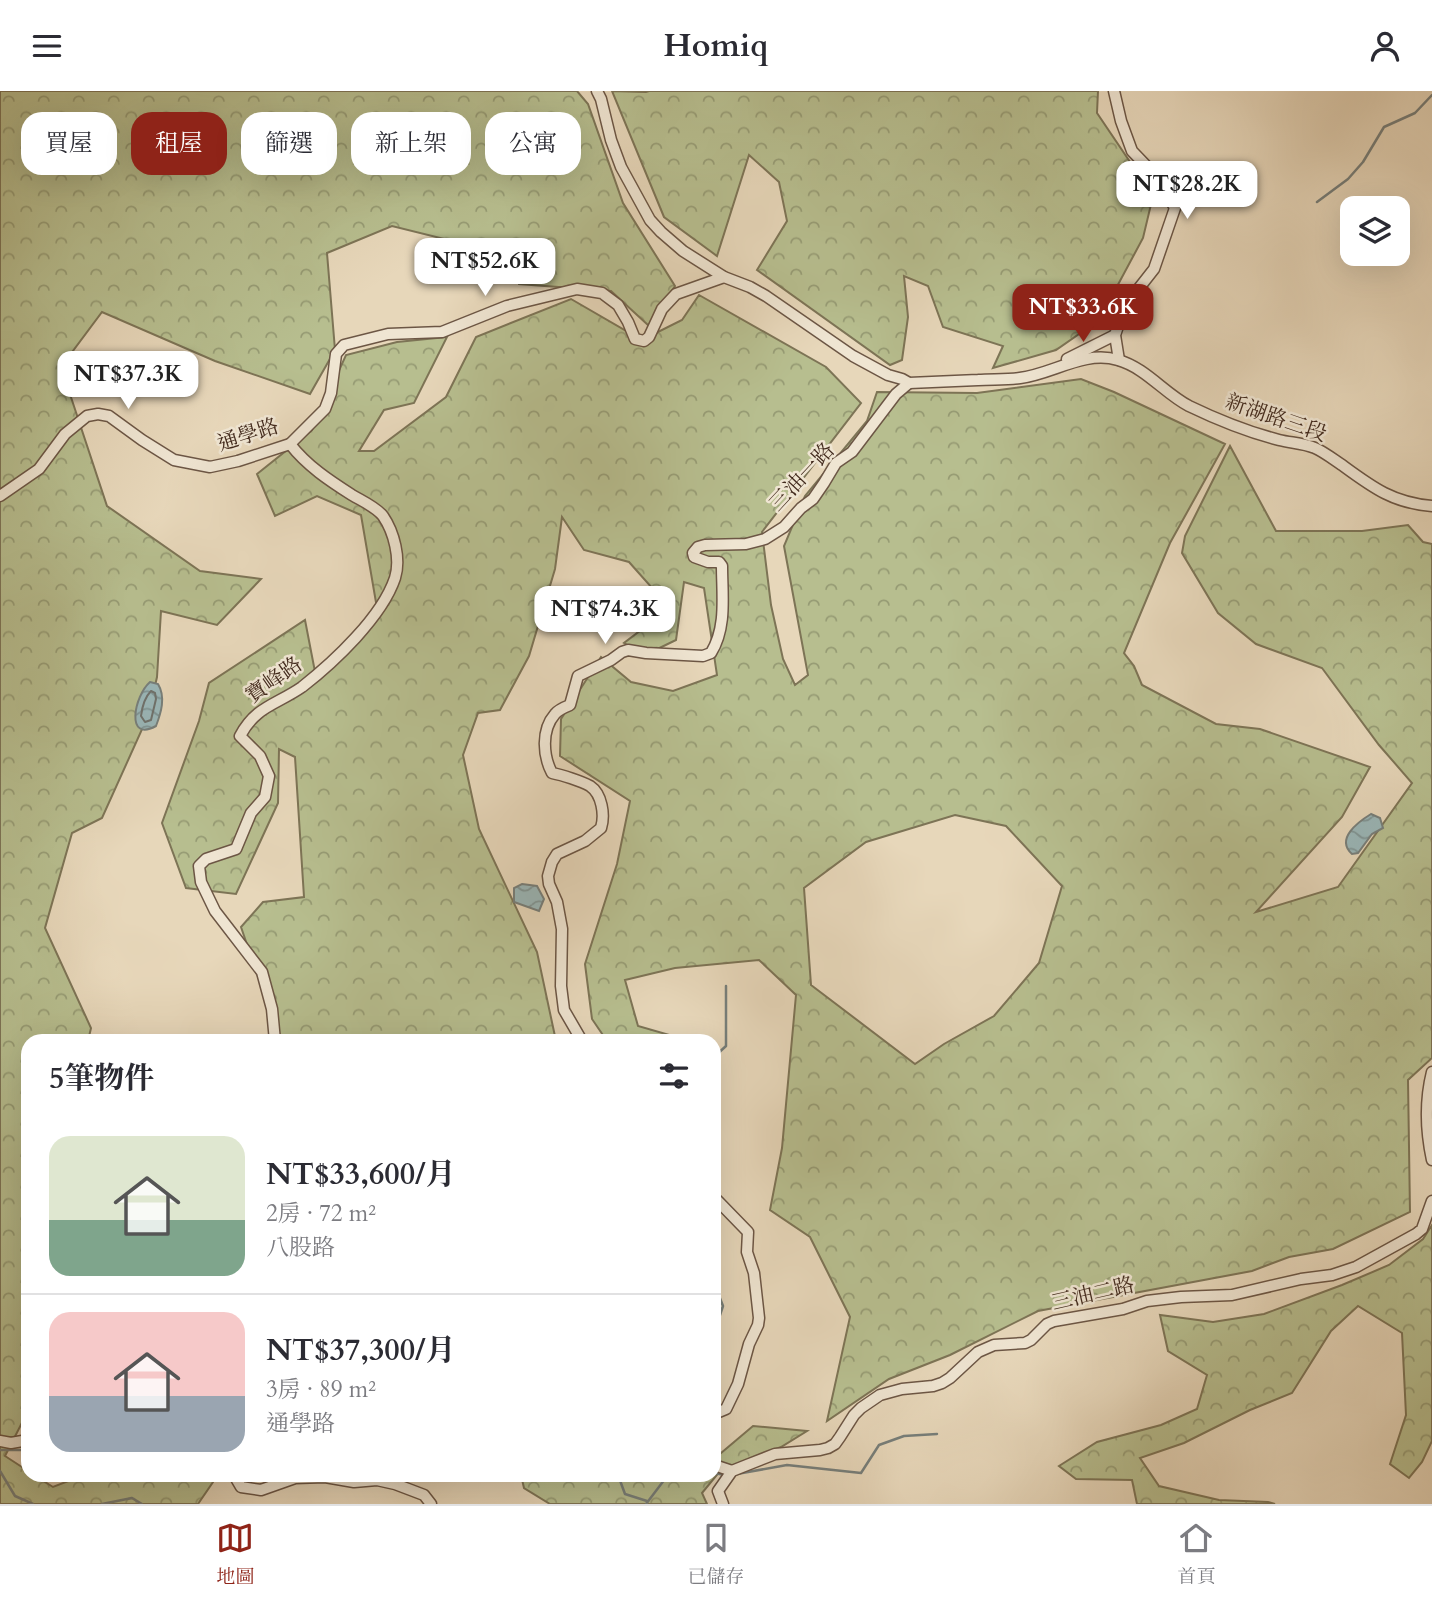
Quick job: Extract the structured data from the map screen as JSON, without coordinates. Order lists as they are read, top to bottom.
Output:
{
  "streets": {
    "street": [
      "新湖路三段",
      "通學路",
      "三油一路",
      "寶峰路",
      "三油二路"
    ]
  },
  "crossings": [
    ["新湖路三段", "通學路"],
    ["新湖路三段", "三油一路"],
    ["通學路", "寶峰路"]
  ],
  "page": {
    "header": "Homiq",
    "chip": [
      "買屋",
      "租屋",
      "篩選",
      "新上架",
      "公寓"
    ],
    "price": [
      "NT$28.2K",
      "NT$52.6K",
      "NT$33.6K",
      "NT$37.3K",
      "NT$74.3K"
    ],
    "heading": "5筆物件",
    "list": [
      {
        "name": "NT$33,600/月",
        "note": "2房 · 72 m² · 八股路"
      },
      {
        "name": "NT$37,300/月",
        "note": "3房 · 89 m² · 通學路"
      }
    ],
    "tabs": ["地圖", "已儲存", "首頁"]
  }
}
